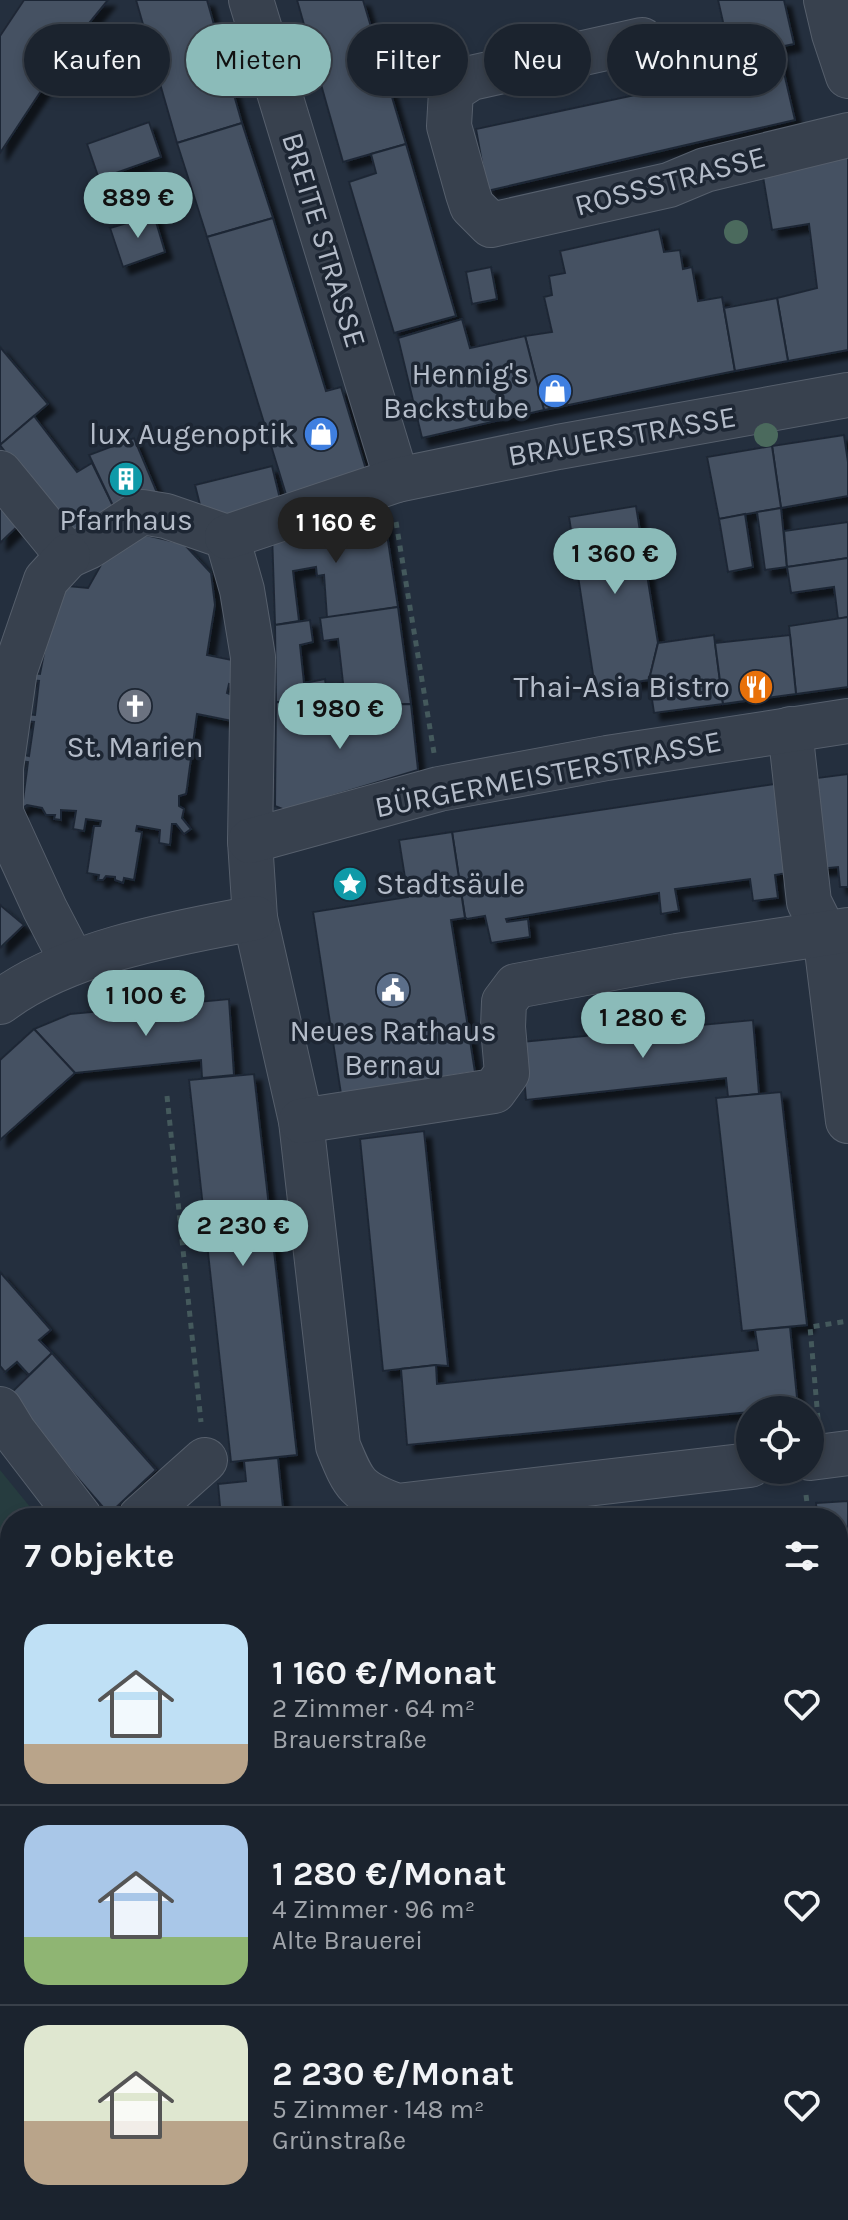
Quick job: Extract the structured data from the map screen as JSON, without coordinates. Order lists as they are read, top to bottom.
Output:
{
  "streets": {
    "street": [
      "ROSSSTRASSE",
      "BREITE STRASSE",
      "BRAUERSTRASSE",
      "BÜRGERMEISTERSTRASSE"
    ]
  },
  "crossings": [
    ["BREITE STRASSE", "BRAUERSTRASSE"]
  ],
  "places": {
    "shop": ["Hennig's Backstube", "lux Augenoptik"],
    "building": ["Pfarrhaus"],
    "restaurant": ["Thai-Asia Bistro"],
    "church": ["St. Marien"],
    "place": ["Stadtsäule"],
    "public building": ["Neues Rathaus Bernau"]
  },
  "page": {
    "chip": [
      "Kaufen",
      "Mieten",
      "Filter",
      "Neu",
      "Wohnung"
    ],
    "price": [
      "889 €",
      "1 160 €",
      "1 360 €",
      "1 980 €",
      "1 100 €",
      "1 280 €",
      "2 230 €"
    ],
    "heading": "7 Objekte",
    "list": [
      {
        "name": "1 160 €/Monat",
        "note": "2 Zimmer · 64 m² · Brauerstraße"
      },
      {
        "name": "1 280 €/Monat",
        "note": "4 Zimmer · 96 m² · Alte Brauerei"
      },
      {
        "name": "2 230 €/Monat",
        "note": "5 Zimmer · 148 m² · Grünstraße"
      }
    ]
  }
}
